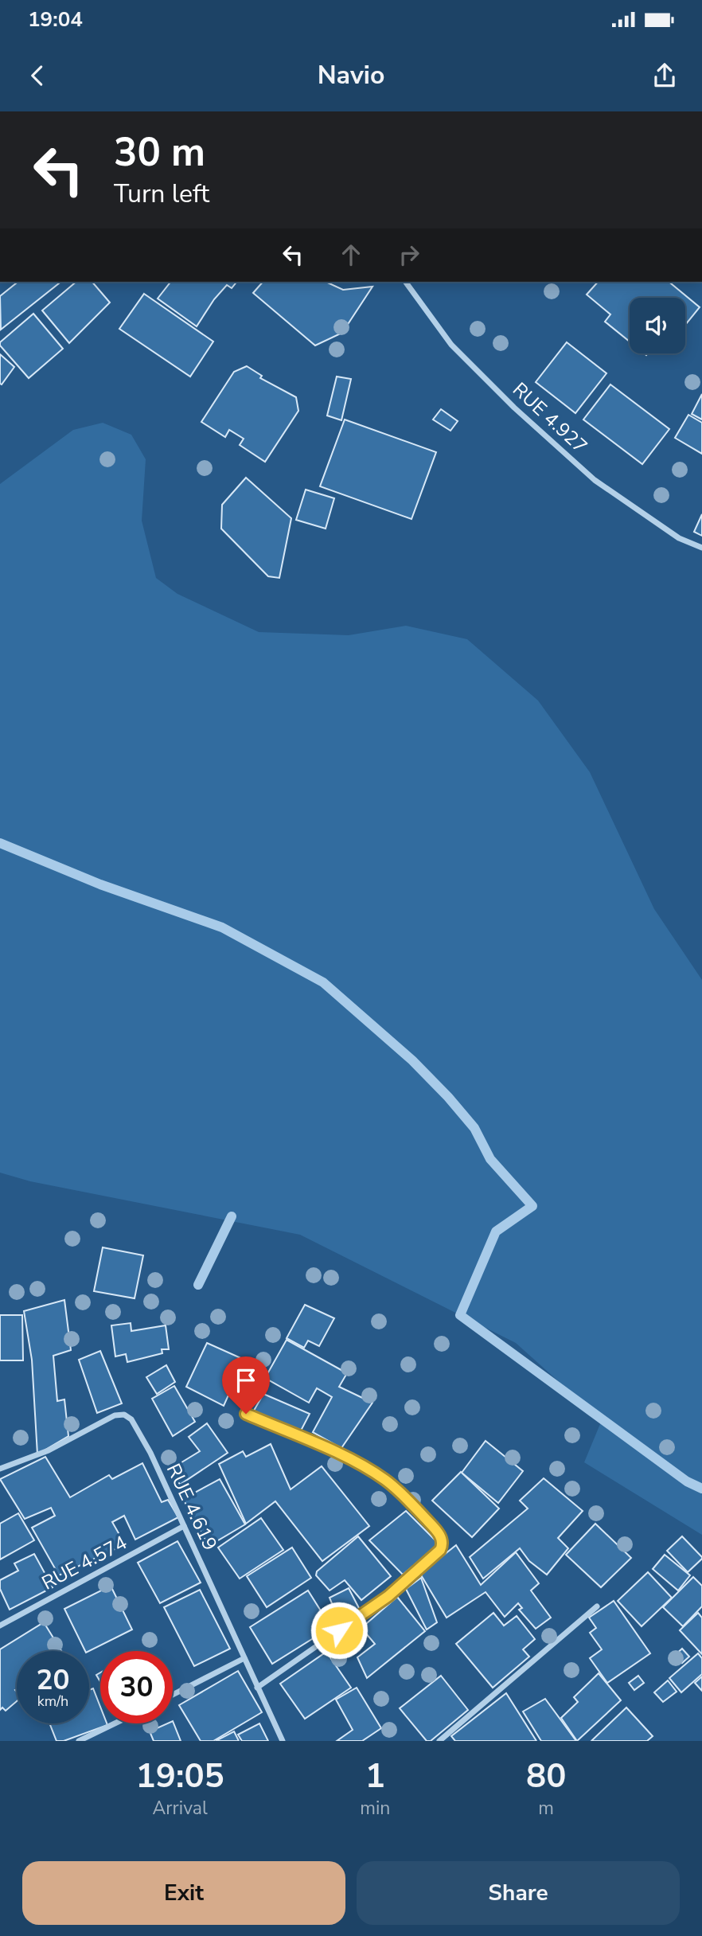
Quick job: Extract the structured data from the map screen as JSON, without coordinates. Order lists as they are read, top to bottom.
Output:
{
  "streets": {
    "street": ["RUE 4.927", "RUE 4.619", "RUE 4.574"]
  },
  "crossings": [
    ["RUE 4.619", "RUE 4.574"]
  ],
  "page": {
    "status": "19:04",
    "header": "Navio",
    "turn": ["30 m", "Turn left"],
    "speed": "20 km/h",
    "limit": "30",
    "eta": [
      "19:05",
      "Arrival",
      "1",
      "min",
      "80",
      "m"
    ],
    "buttons": ["Exit", "Share"]
  }
}
